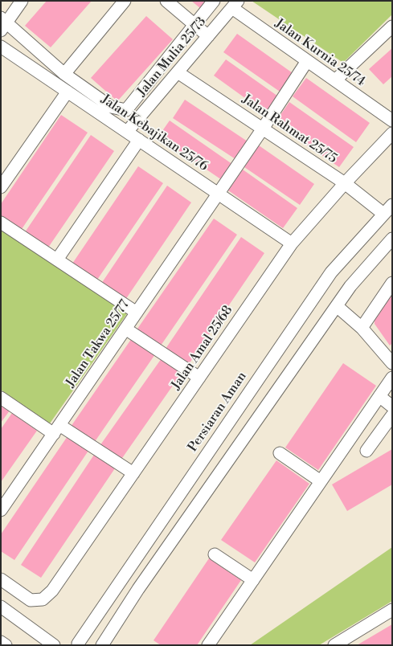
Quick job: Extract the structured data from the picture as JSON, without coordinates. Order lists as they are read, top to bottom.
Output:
{
  "streets": {
    "street": [
      "Jalan Kurnia 25/74",
      "Jalan Mulia 25/73",
      "Jalan Rahmat 25/75",
      "Jalan Kebajikan 25/76",
      "Jalan Takwa 25/77",
      "Jalan Amal 25/68",
      "Persiaran Aman"
    ]
  },
  "crossings": [
    ["Jalan Kurnia 25/74", "Jalan Mulia 25/73"],
    ["Jalan Kurnia 25/74", "Jalan Takwa 25/77"],
    ["Jalan Mulia 25/73", "Jalan Rahmat 25/75"],
    ["Jalan Mulia 25/73", "Jalan Kebajikan 25/76"],
    ["Jalan Rahmat 25/75", "Jalan Takwa 25/77"],
    ["Jalan Rahmat 25/75", "Jalan Amal 25/68"],
    ["Jalan Rahmat 25/75", "Persiaran Aman"],
    ["Jalan Kebajikan 25/76", "Jalan Takwa 25/77"],
    ["Jalan Kebajikan 25/76", "Jalan Amal 25/68"]
  ]
}
